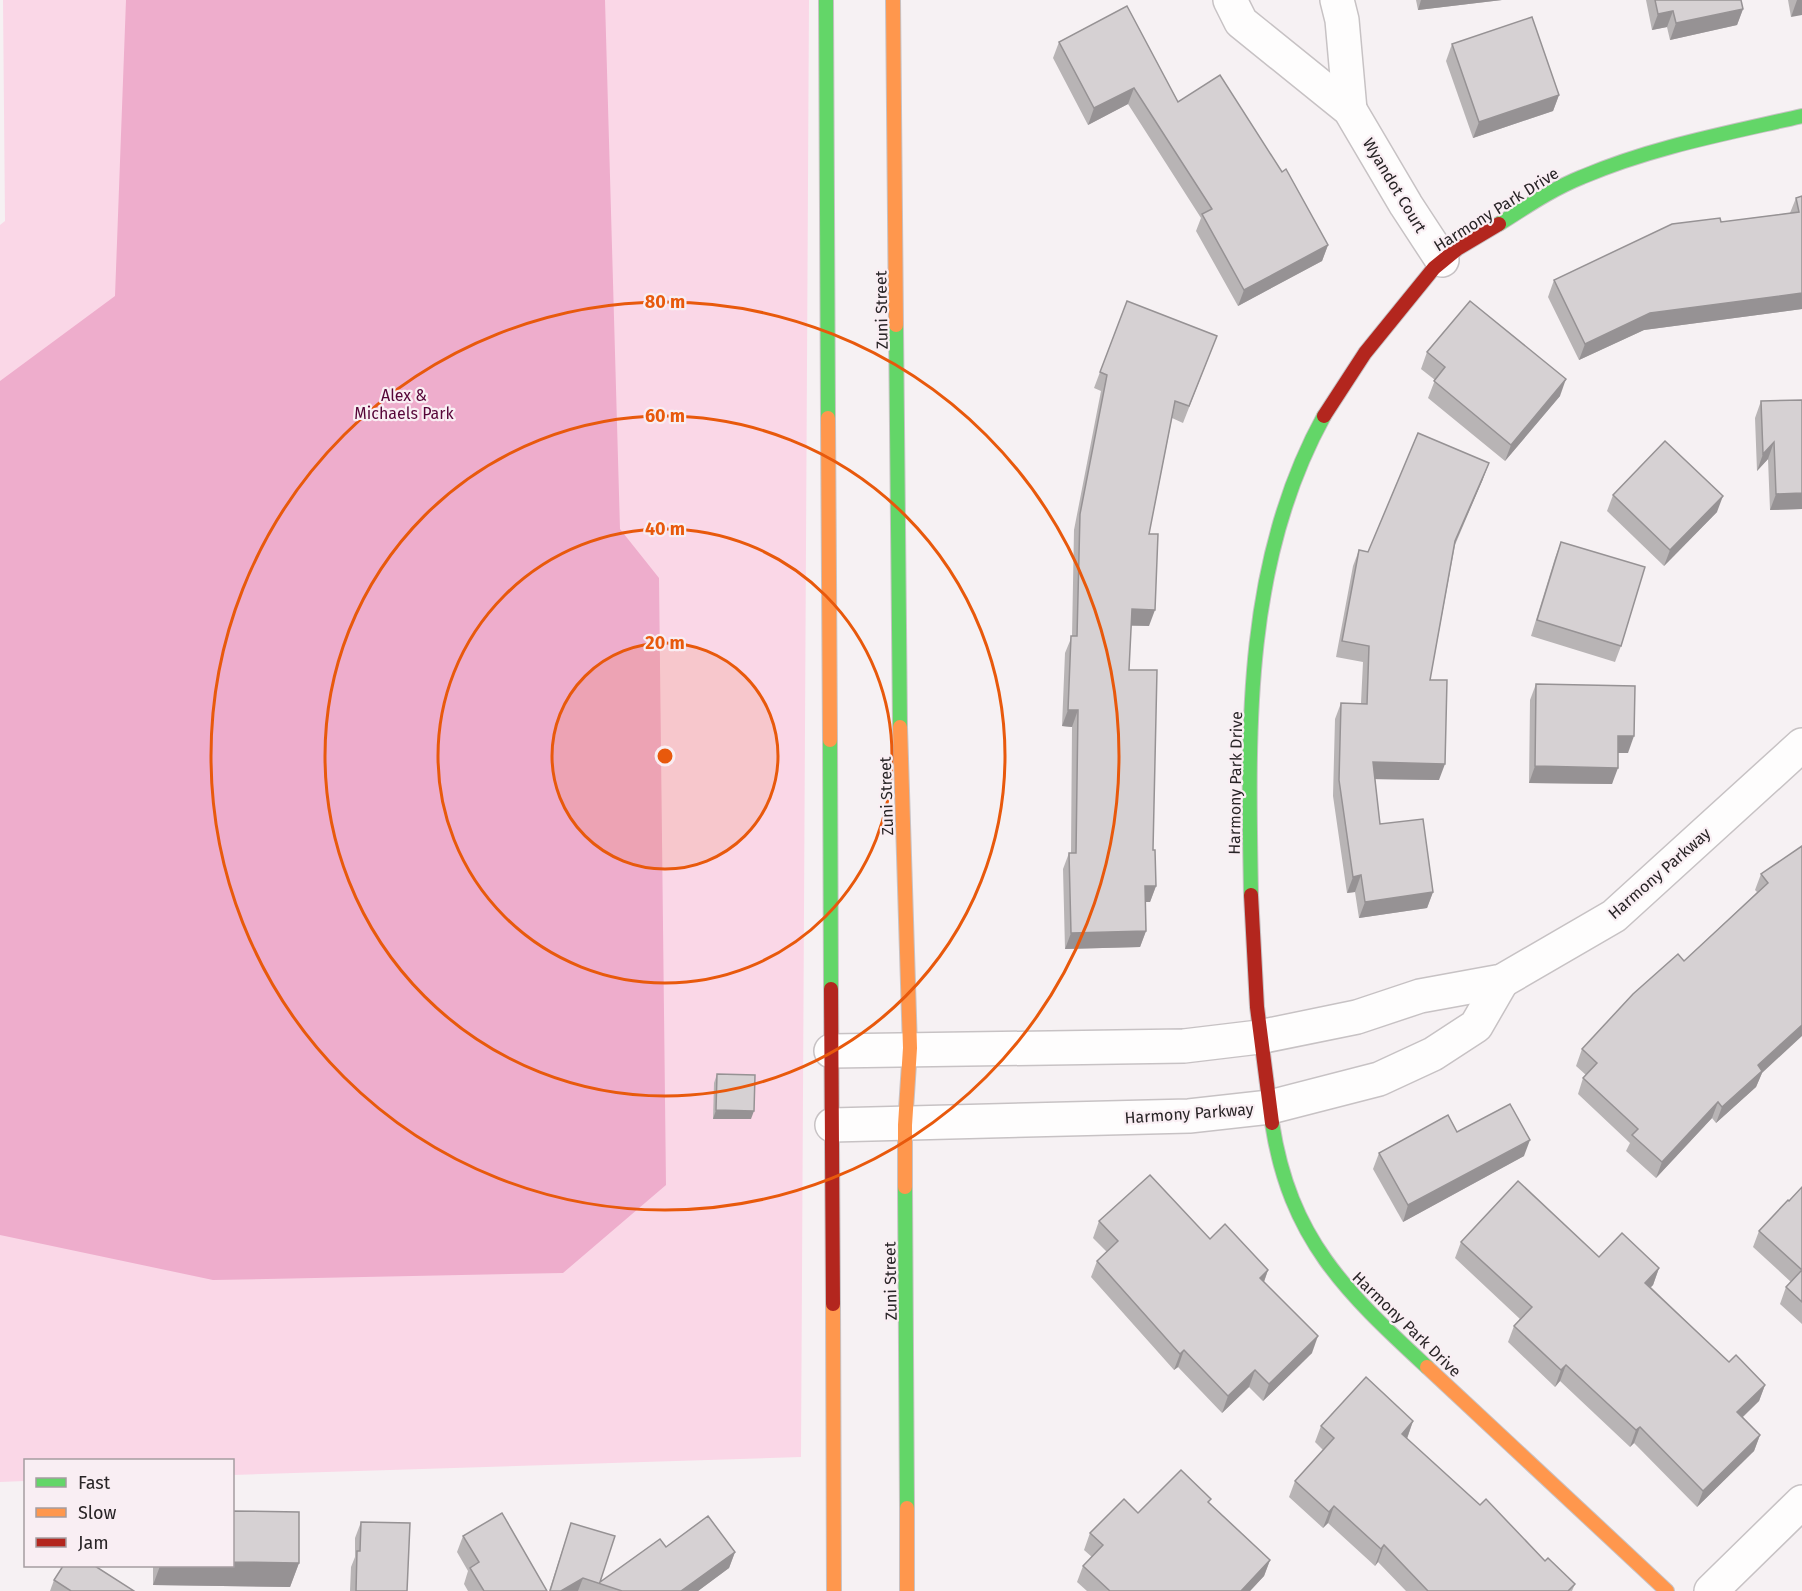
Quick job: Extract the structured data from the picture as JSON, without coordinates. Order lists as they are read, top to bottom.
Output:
{
  "streets": {
    "main road": ["Harmony Park Drive", "Zuni Street"],
    "street": ["Wyandot Court", "Harmony Parkway"]
  },
  "crossings": [
    ["Wyandot Court", "Harmony Park Drive"],
    ["Harmony Park Drive", "Harmony Parkway"],
    ["Zuni Street", "Harmony Parkway"]
  ],
  "parks": ["Alex & Michaels Park"],
  "legend": ["Fast", "Slow", "Jam"],
  "rings": [
    "80 m",
    "60 m",
    "40 m",
    "20 m"
  ]
}
